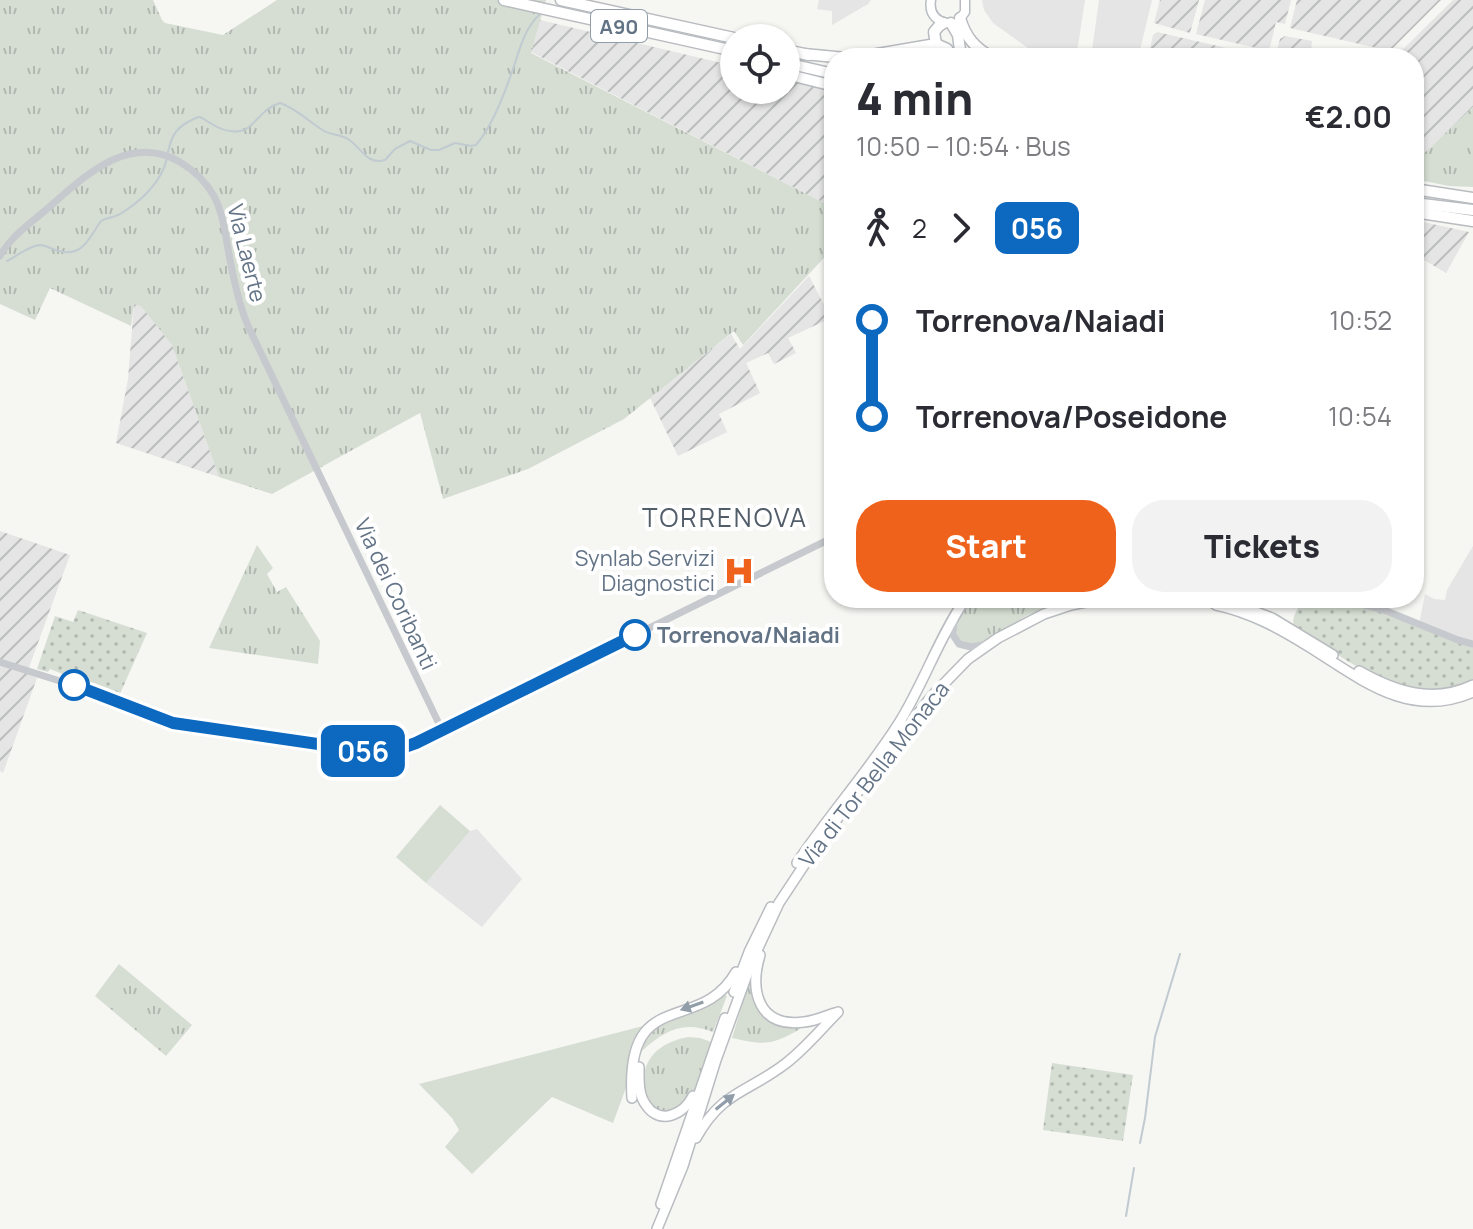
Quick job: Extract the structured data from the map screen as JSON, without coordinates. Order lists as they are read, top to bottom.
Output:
{
  "streets": {
    "highway": ["A90"],
    "main road": ["Via di Tor Bella Monaca"],
    "street": ["Via Laerte", "Via dei Coribanti"]
  },
  "crossings": [
    ["Via Laerte", "Via dei Coribanti"]
  ],
  "districts": ["TORRENOVA"],
  "places": {
    "hospital": ["Synlab Servizi Diagnostici"],
    "other": ["Torrenova/Naiadi"]
  },
  "lines": ["bus line 056"],
  "page": {
    "on_map": "056",
    "heading": ["4 min", "10:50 – 10:54 · Bus", "€2.00"],
    "legs": ["2", "056"],
    "list": [
      {
        "name": "Torrenova/Naiadi",
        "value": "10:52"
      },
      {
        "name": "Torrenova/Poseidone",
        "value": "10:54"
      }
    ],
    "buttons": ["Start", "Tickets"]
  }
}
